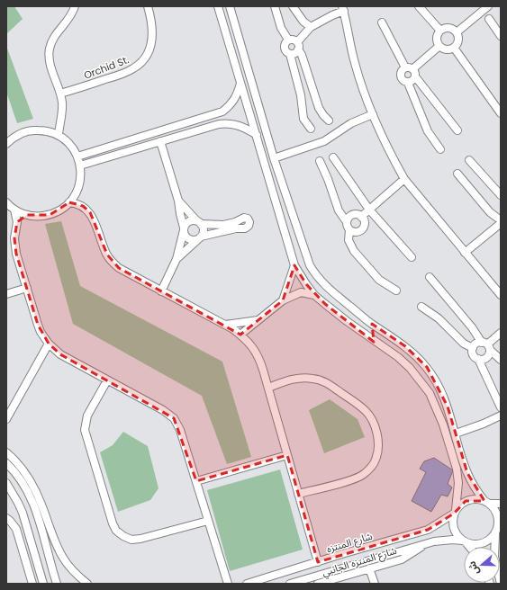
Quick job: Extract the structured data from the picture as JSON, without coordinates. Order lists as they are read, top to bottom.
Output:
{
  "streets": {
    "street": ["Orchid St.", "شارع المنتزه", "شارع المنتزه الجانبي"]
  },
  "north": "left"
}
